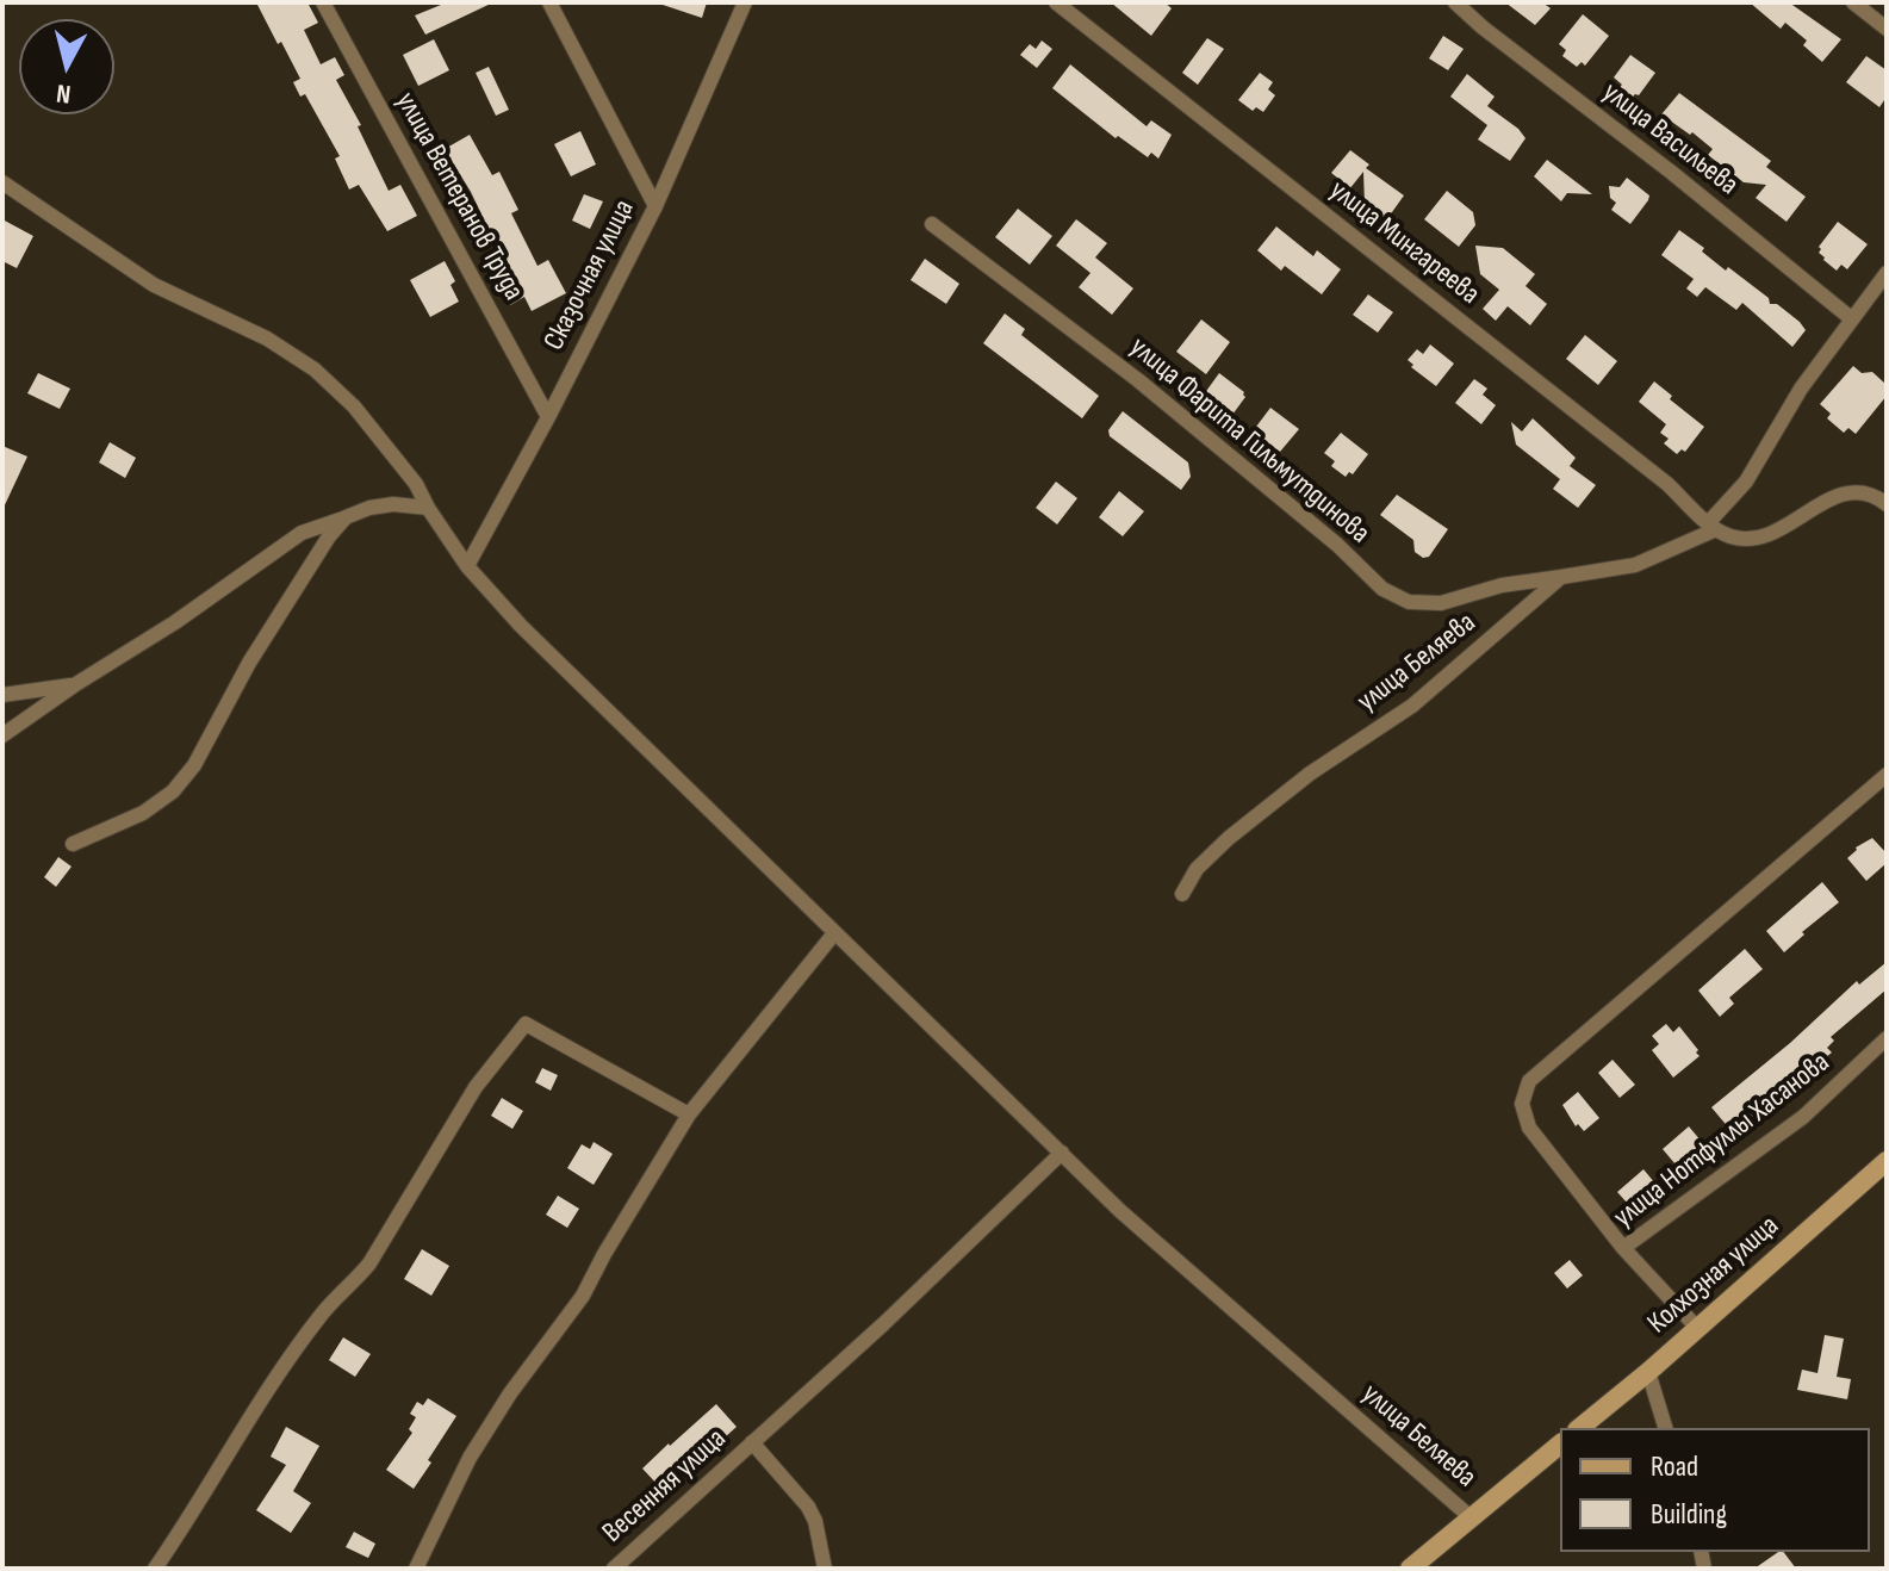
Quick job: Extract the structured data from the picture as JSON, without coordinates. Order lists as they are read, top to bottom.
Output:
{
  "streets": {
    "main road": ["Колхозная улица"],
    "street": [
      "улица Васильева",
      "улица Ветеранов Труда",
      "улица Мингареева",
      "Сказочная улица",
      "улица Фарита Гильмутдинова",
      "улица Беляева",
      "улица Нотфуллы Хасанова",
      "Весенняя улица"
    ]
  },
  "crossings": [
    ["улица Ветеранов Труда", "Сказочная улица"],
    ["Сказочная улица", "улица Беляева"],
    ["улица Фарита Гильмутдинова", "улица Беляева"],
    ["улица Беляева", "Весенняя улица"],
    ["улица Нотфуллы Хасанова", "Колхозная улица"]
  ],
  "legend": ["Road", "Building"],
  "north": "bottom"
}
